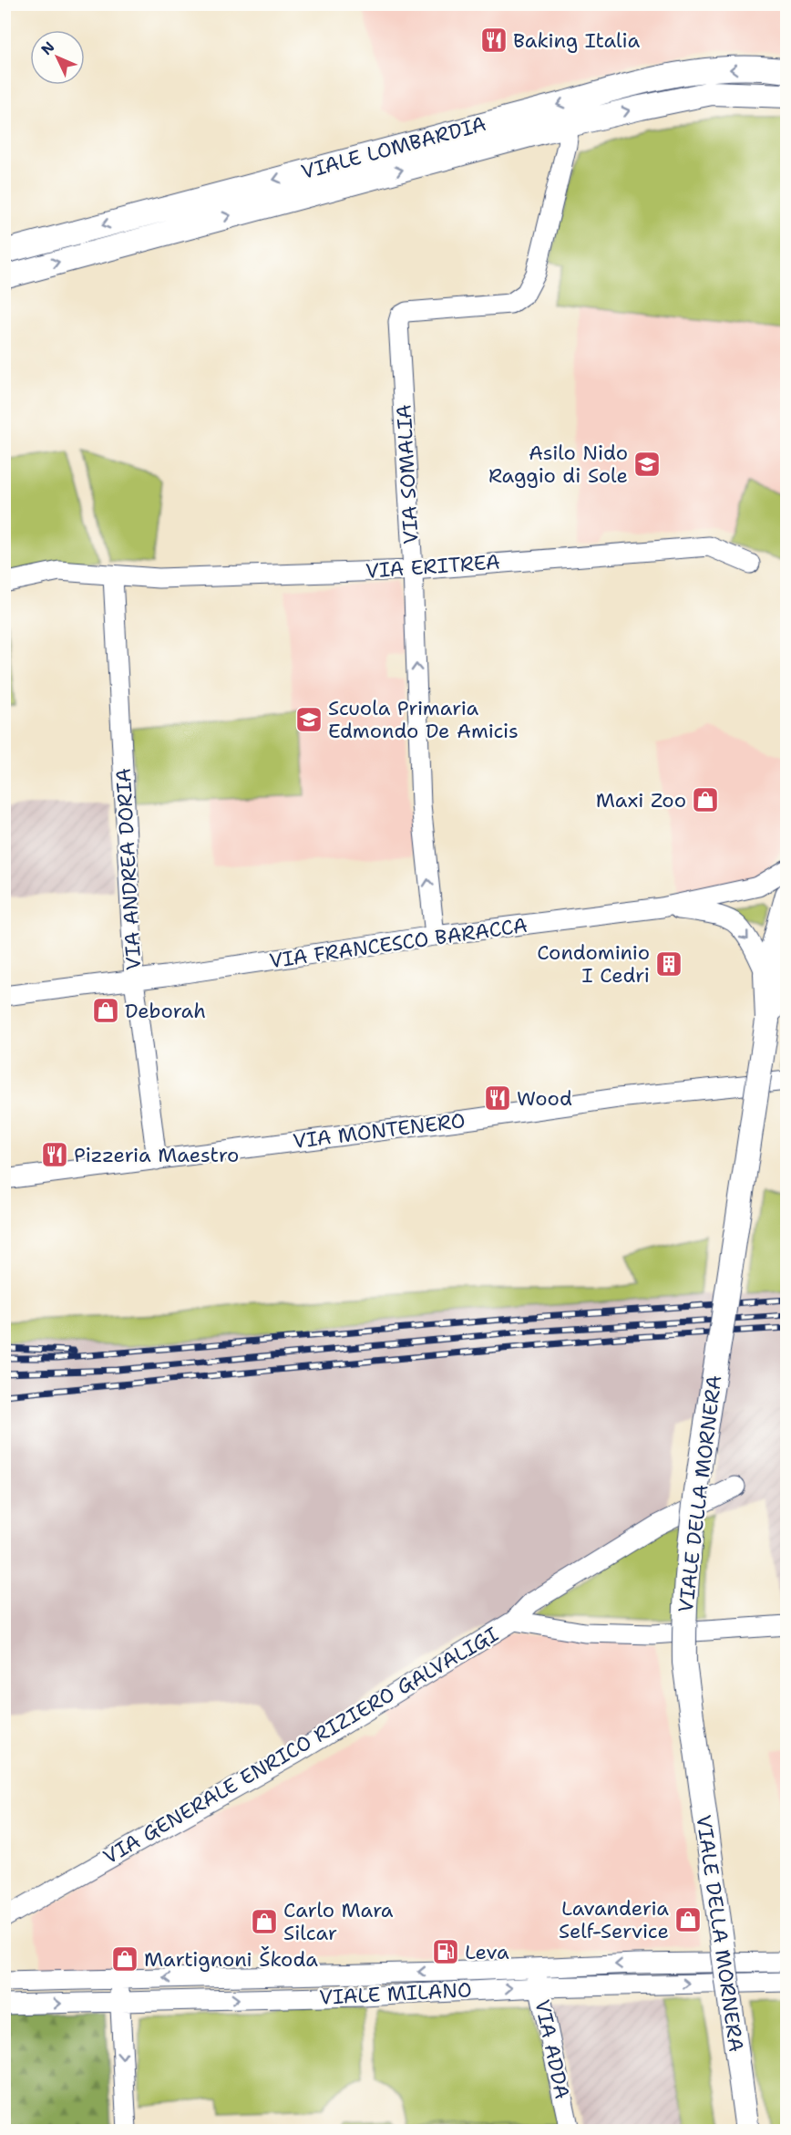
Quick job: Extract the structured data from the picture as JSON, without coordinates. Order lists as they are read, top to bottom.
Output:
{
  "streets": {
    "main road": ["VIALE LOMBARDIA", "VIALE DELLA MORNERA"],
    "street": [
      "VIA SOMALIA",
      "VIA ERITREA",
      "VIA ANDREA DORIA",
      "VIA FRANCESCO BARACCA",
      "VIA MONTENERO",
      "VIA GENERALE ENRICO RIZIERO GALVALIGI",
      "VIALE MILANO",
      "VIA ADDA"
    ]
  },
  "crossings": [
    ["VIALE LOMBARDIA", "VIA SOMALIA"],
    ["VIA SOMALIA", "VIA ERITREA"],
    ["VIA SOMALIA", "VIA FRANCESCO BARACCA"],
    ["VIA ERITREA", "VIA ANDREA DORIA"],
    ["VIA ANDREA DORIA", "VIA FRANCESCO BARACCA"],
    ["VIA ANDREA DORIA", "VIA MONTENERO"],
    ["VIA FRANCESCO BARACCA", "VIALE DELLA MORNERA"],
    ["VIALE MILANO", "VIA ADDA"]
  ],
  "one_way": ["VIA SOMALIA"],
  "places": {
    "restaurant": ["Baking Italia", "Wood", "Pizzeria Maestro"],
    "school or university": ["Asilo Nido Raggio di Sole", "Scuola Primaria Edmondo De Amicis"],
    "shop": [
      "Maxi Zoo",
      "Deborah",
      "Lavanderia Self-Service",
      "Carlo Mara Silcar",
      "Martignoni Škoda"
    ],
    "building": ["Condominio I Cedri"],
    "fuel station": ["Leva"]
  },
  "north": "top left"
}
